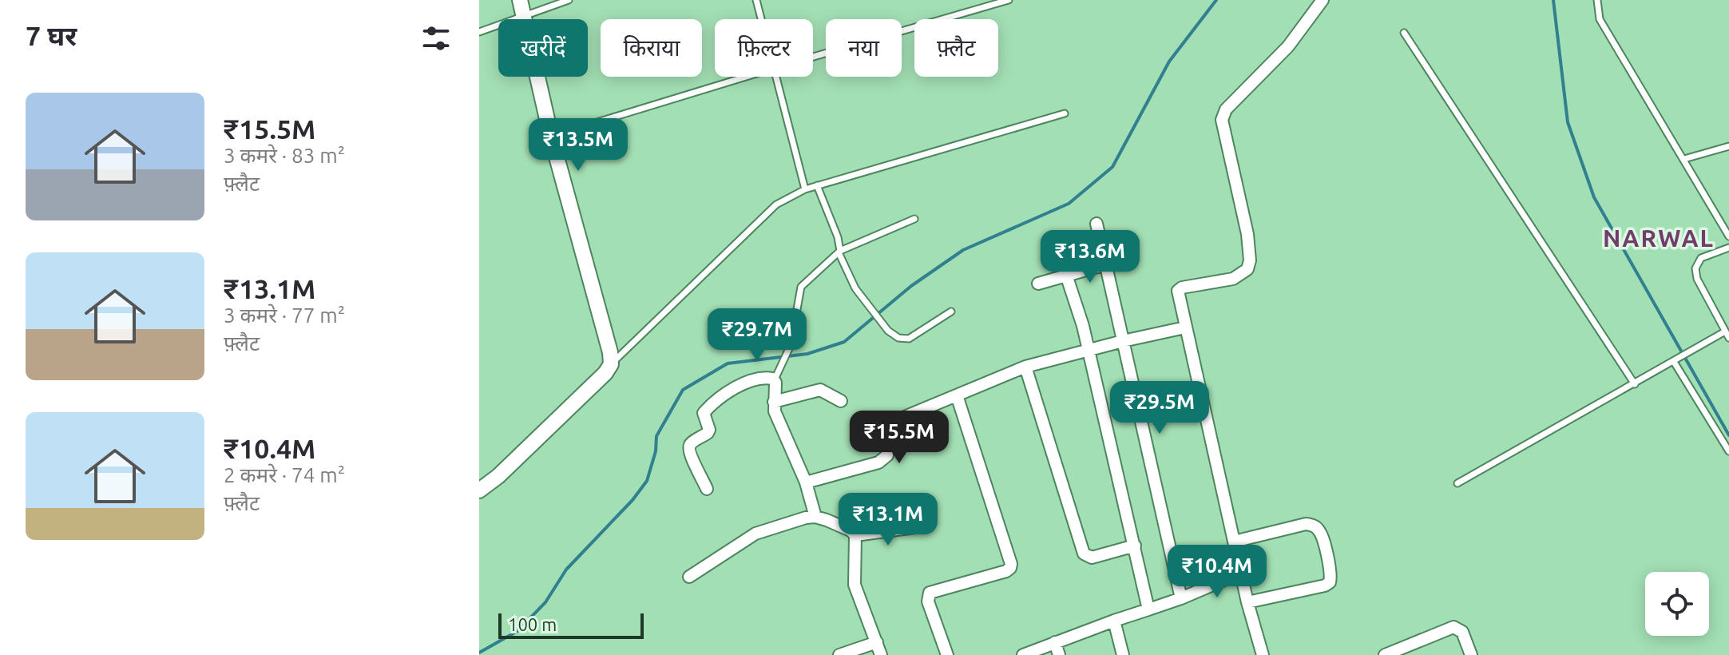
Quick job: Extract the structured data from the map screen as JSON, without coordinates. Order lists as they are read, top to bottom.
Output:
{
  "districts": ["NARWAL"],
  "scale_bar": "100 m",
  "page": {
    "heading": "7 घर",
    "chip": [
      "खरीदें",
      "किराया",
      "फ़िल्टर",
      "नया",
      "फ़्लैट"
    ],
    "list": [
      {
        "name": "₹15.5M",
        "note": "3 कमरे · 83 m² · फ़्लैट"
      },
      {
        "name": "₹13.1M",
        "note": "3 कमरे · 77 m² · फ़्लैट"
      },
      {
        "name": "₹10.4M",
        "note": "2 कमरे · 74 m² · फ़्लैट"
      }
    ],
    "price": [
      "₹13.5M",
      "₹13.6M",
      "₹29.7M",
      "₹29.5M",
      "₹15.5M",
      "₹13.1M",
      "₹10.4M"
    ],
    "scale": "100 m"
  }
}
